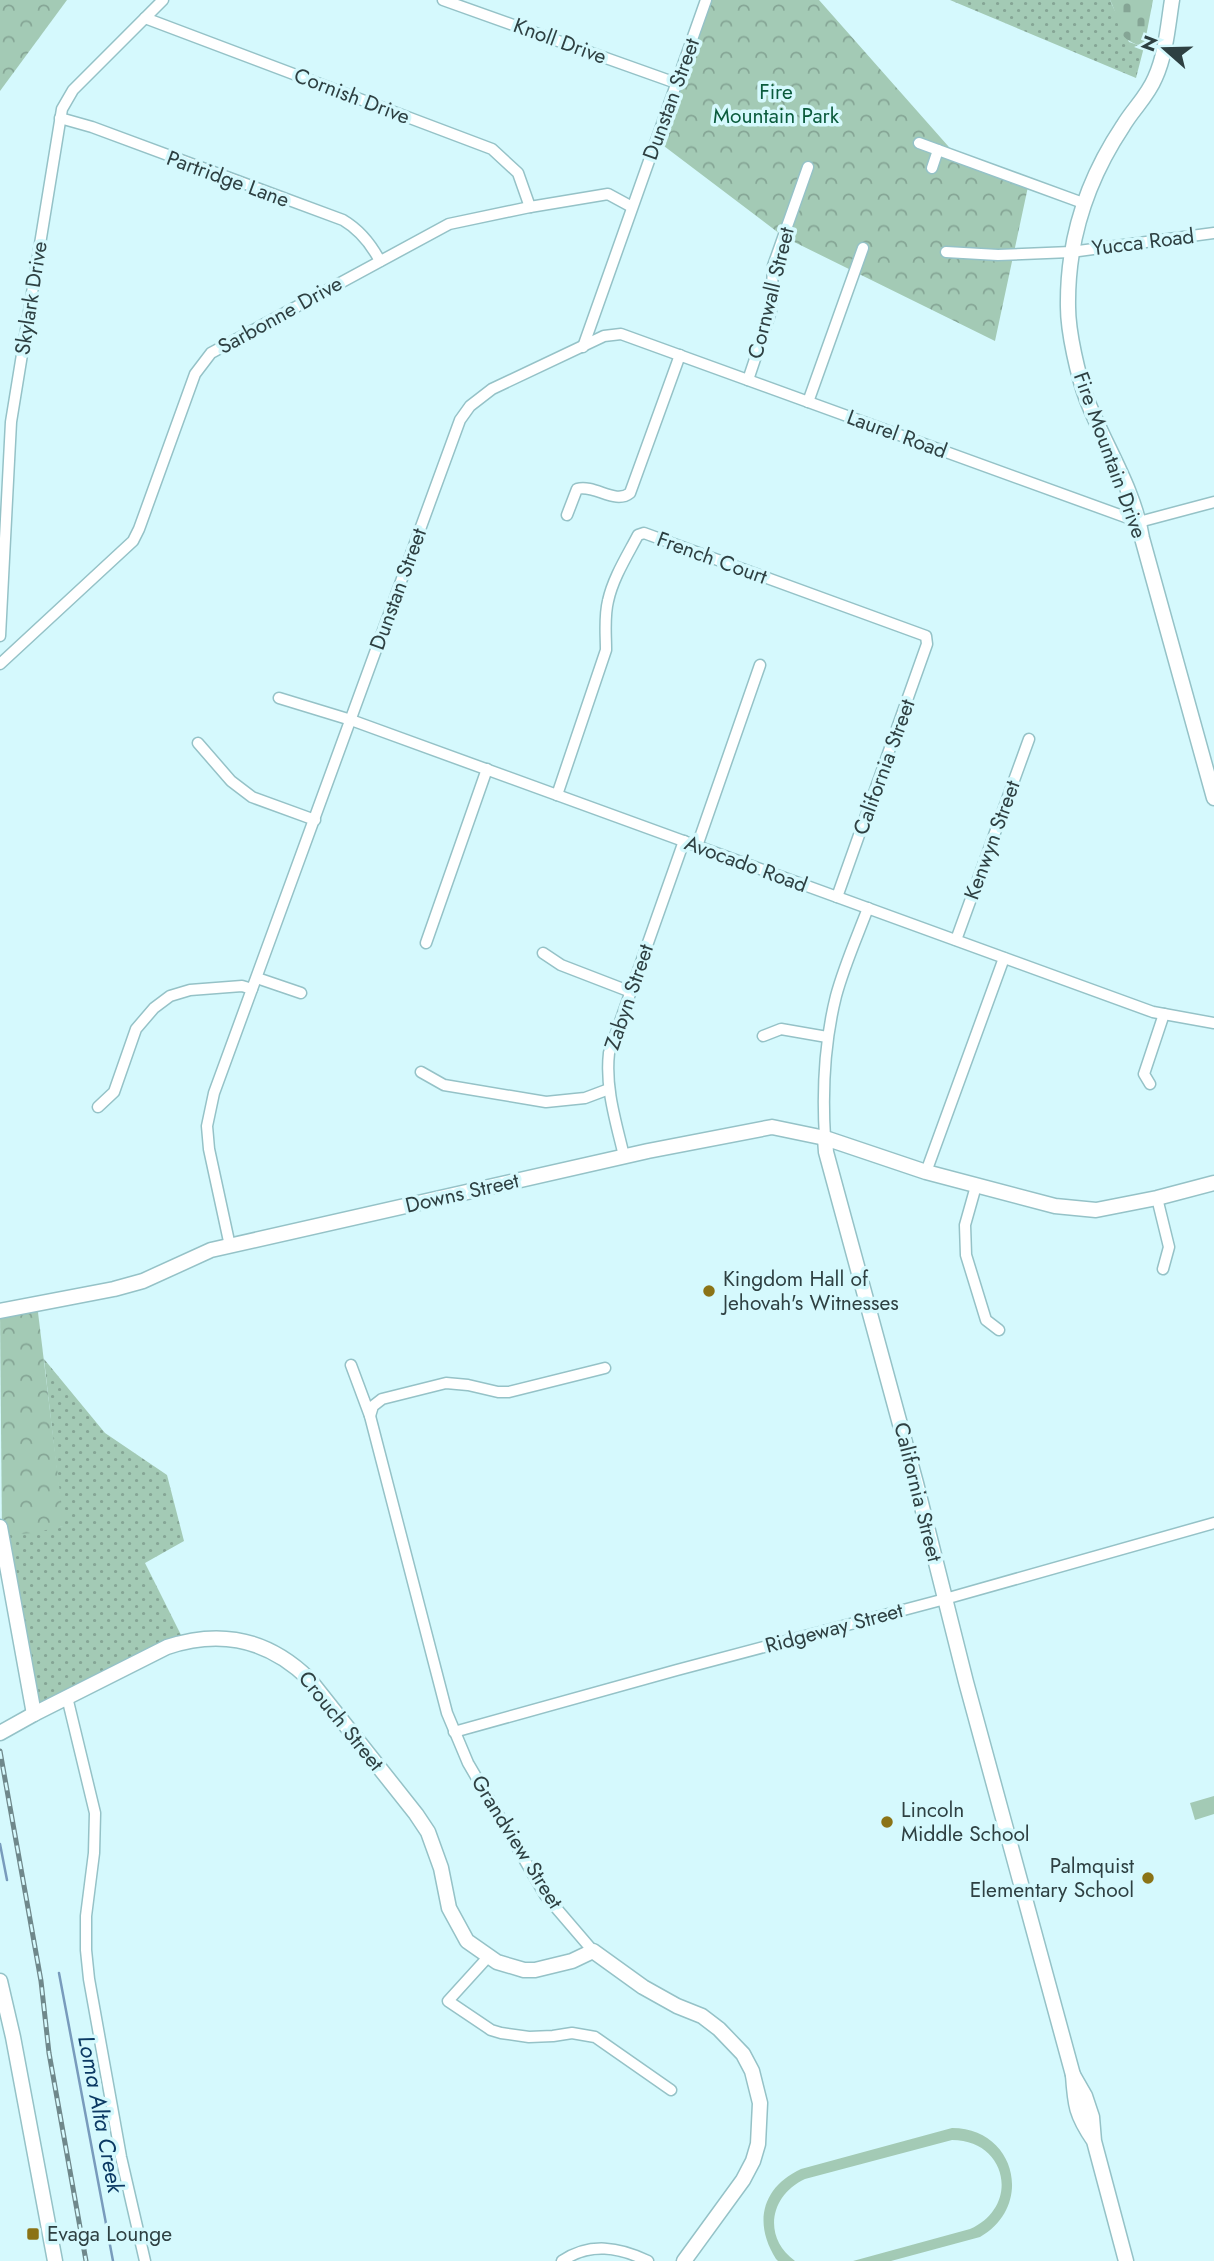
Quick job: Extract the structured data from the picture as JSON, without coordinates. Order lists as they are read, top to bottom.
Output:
{
  "streets": {
    "main road": [
      "Fire Mountain Drive",
      "California Street",
      "Downs Street",
      "Crouch Street",
      "Grandview Street"
    ],
    "street": [
      "Knoll Drive",
      "Cornish Drive",
      "Dunstan Street",
      "Partridge Lane",
      "Yucca Road",
      "Cornwall Street",
      "Skylark Drive",
      "Sarbonne Drive",
      "Laurel Road",
      "French Court",
      "Kenwyn Street",
      "Avocado Road",
      "Zabyn Street",
      "Ridgeway Street"
    ]
  },
  "crossings": [
    ["Knoll Drive", "Dunstan Street"],
    ["Cornish Drive", "Skylark Drive"],
    ["Cornish Drive", "Sarbonne Drive"],
    ["Dunstan Street", "Sarbonne Drive"],
    ["Dunstan Street", "Laurel Road"],
    ["Dunstan Street", "Avocado Road"],
    ["Dunstan Street", "Downs Street"],
    ["Partridge Lane", "Skylark Drive"],
    ["Partridge Lane", "Sarbonne Drive"],
    ["Yucca Road", "Fire Mountain Drive"],
    ["Cornwall Street", "Laurel Road"],
    ["Laurel Road", "Fire Mountain Drive"],
    ["French Court", "California Street"],
    ["French Court", "Avocado Road"],
    ["California Street", "Avocado Road"],
    ["California Street", "Downs Street"],
    ["California Street", "Ridgeway Street"],
    ["Kenwyn Street", "Avocado Road"],
    ["Avocado Road", "Zabyn Street"],
    ["Zabyn Street", "Downs Street"],
    ["Ridgeway Street", "Grandview Street"],
    ["Crouch Street", "Grandview Street"]
  ],
  "water": ["Loma Alta Creek"],
  "parks": ["Fire Mountain Park"],
  "places": {
    "other": ["Kingdom Hall of Jehovah's Witnesses", "Lincoln Middle School", "Palmquist Elementary School"],
    "transit": ["Evaga Lounge"]
  },
  "north": "left"
}
